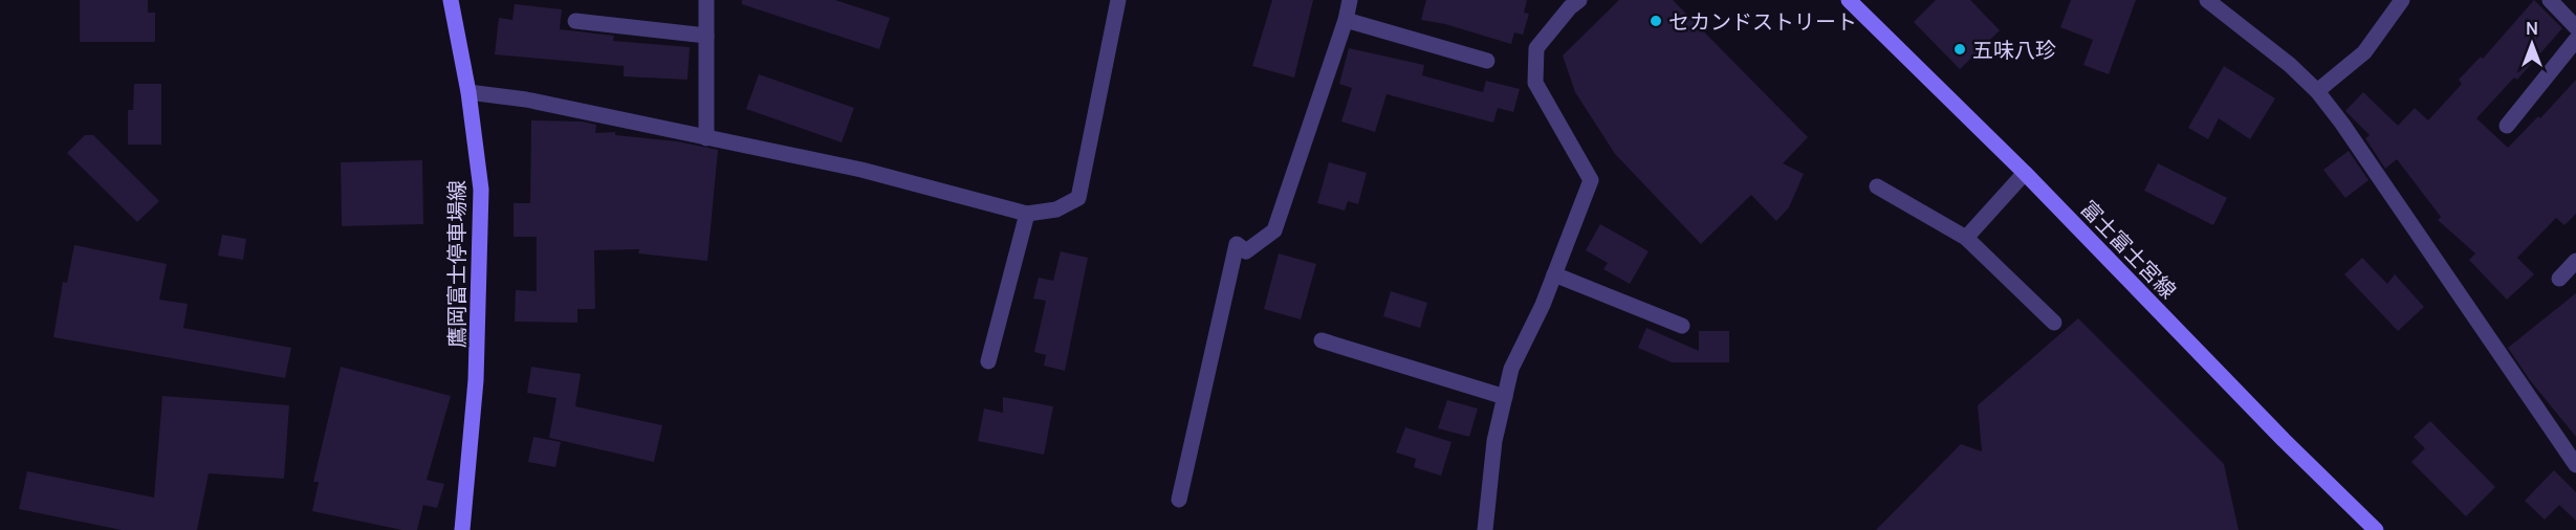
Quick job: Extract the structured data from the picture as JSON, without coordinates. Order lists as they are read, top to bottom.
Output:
{
  "streets": {
    "main road": ["富士富士宮線", "鷹岡富士停車場線"]
  },
  "places": ["セカンドストリート", "五味八珍"],
  "north": "top"
}
